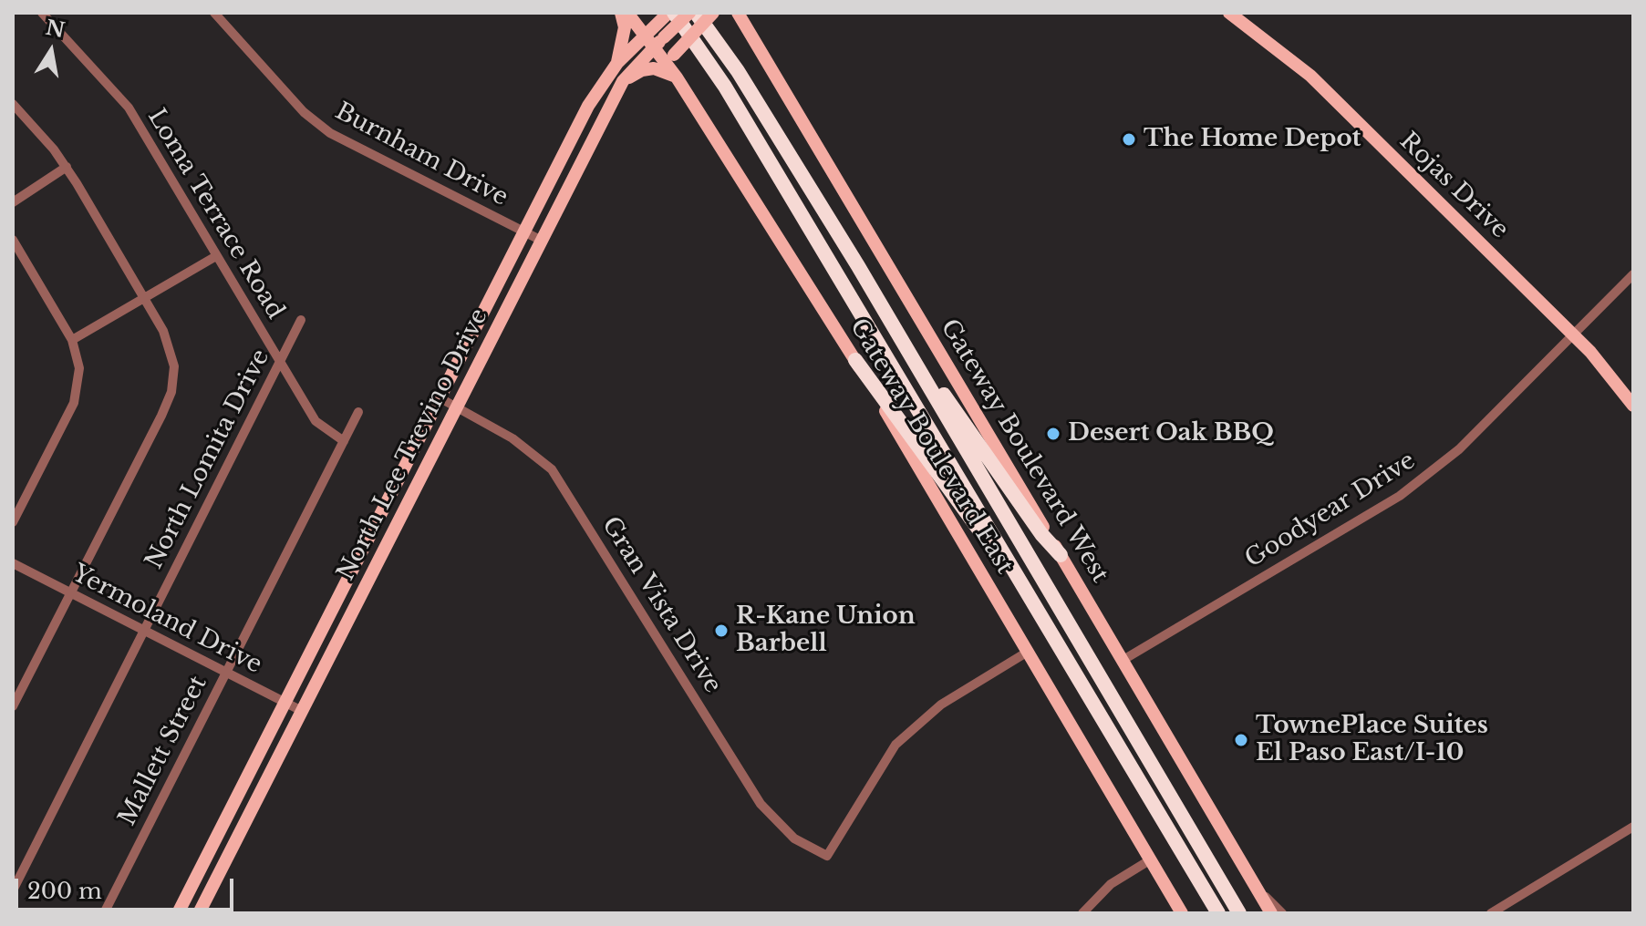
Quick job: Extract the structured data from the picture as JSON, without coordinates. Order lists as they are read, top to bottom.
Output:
{
  "streets": {
    "main road": [
      "Rojas Drive",
      "North Lee Trevino Drive",
      "Gateway Boulevard East",
      "Gateway Boulevard West"
    ],
    "street": [
      "Burnham Drive",
      "Loma Terrace Road",
      "North Lomita Drive",
      "Goodyear Drive",
      "Gran Vista Drive",
      "Yermoland Drive",
      "Mallett Street"
    ]
  },
  "crossings": [
    ["Burnham Drive", "North Lee Trevino Drive"],
    ["Rojas Drive", "Goodyear Drive"],
    ["Loma Terrace Road", "North Lomita Drive"],
    ["Loma Terrace Road", "Mallett Street"],
    ["North Lee Trevino Drive", "Gateway Boulevard East"],
    ["North Lee Trevino Drive", "Gran Vista Drive"],
    ["North Lee Trevino Drive", "Yermoland Drive"],
    ["Gateway Boulevard East", "Gran Vista Drive"],
    ["Gateway Boulevard West", "Goodyear Drive"],
    ["North Lomita Drive", "Yermoland Drive"],
    ["Yermoland Drive", "Mallett Street"]
  ],
  "places": [
    "The Home Depot",
    "Desert Oak BBQ",
    "R-Kane Union Barbell",
    "TownePlace Suites El Paso East/I-10"
  ],
  "scale_bar": "200 m",
  "north": "top"
}
